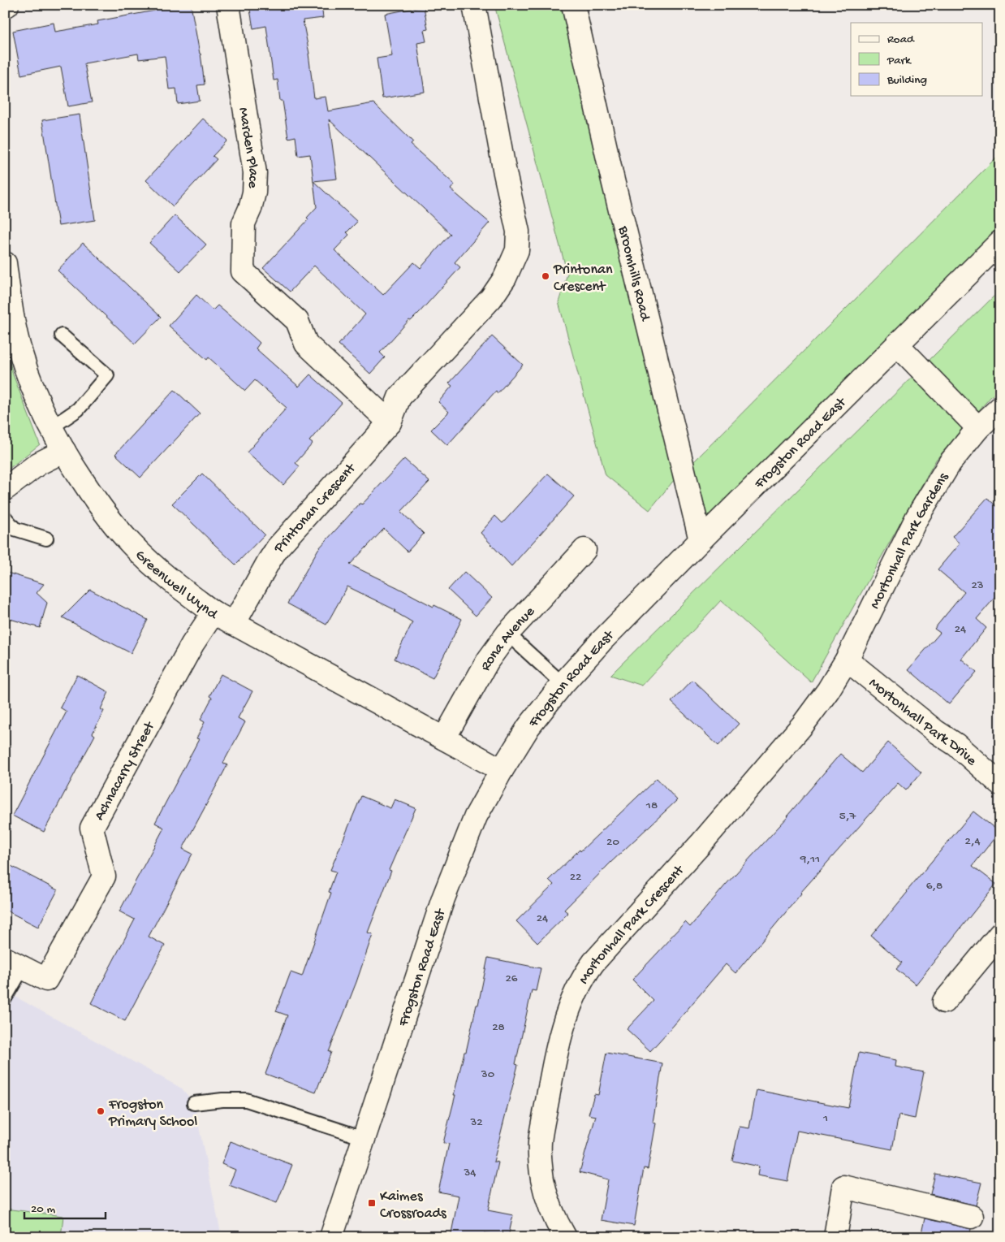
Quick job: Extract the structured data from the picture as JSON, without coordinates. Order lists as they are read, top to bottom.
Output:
{
  "streets": {
    "street": [
      "Marden Place",
      "Broomhills Road",
      "Frogston Road East",
      "Printonan Crescent",
      "Mortonhall Park Gardens",
      "Greenwell Wynd",
      "Rona Avenue",
      "Mortonhall Park Drive",
      "Achnacarry Street",
      "Mortonhall Park Crescent"
    ]
  },
  "crossings": [
    ["Marden Place", "Printonan Crescent"],
    ["Broomhills Road", "Frogston Road East"],
    ["Frogston Road East", "Greenwell Wynd"],
    ["Printonan Crescent", "Greenwell Wynd"],
    ["Mortonhall Park Gardens", "Mortonhall Park Drive"],
    ["Mortonhall Park Gardens", "Mortonhall Park Crescent"],
    ["Greenwell Wynd", "Rona Avenue"],
    ["Greenwell Wynd", "Achnacarry Street"],
    ["Mortonhall Park Drive", "Mortonhall Park Crescent"]
  ],
  "places": {
    "other": ["Printonan Crescent", "Frogston Primary School"],
    "transit": ["Kaimes Crossroads"]
  },
  "house_numbers": [
    "23",
    "24",
    "18",
    "5,7",
    "2,4",
    "20",
    "9,11",
    "22",
    "6,8",
    "24",
    "26",
    "28",
    "30",
    "1",
    "32",
    "34"
  ],
  "legend": ["Road", "Park", "Building"],
  "scale_bar": "20 m"
}
